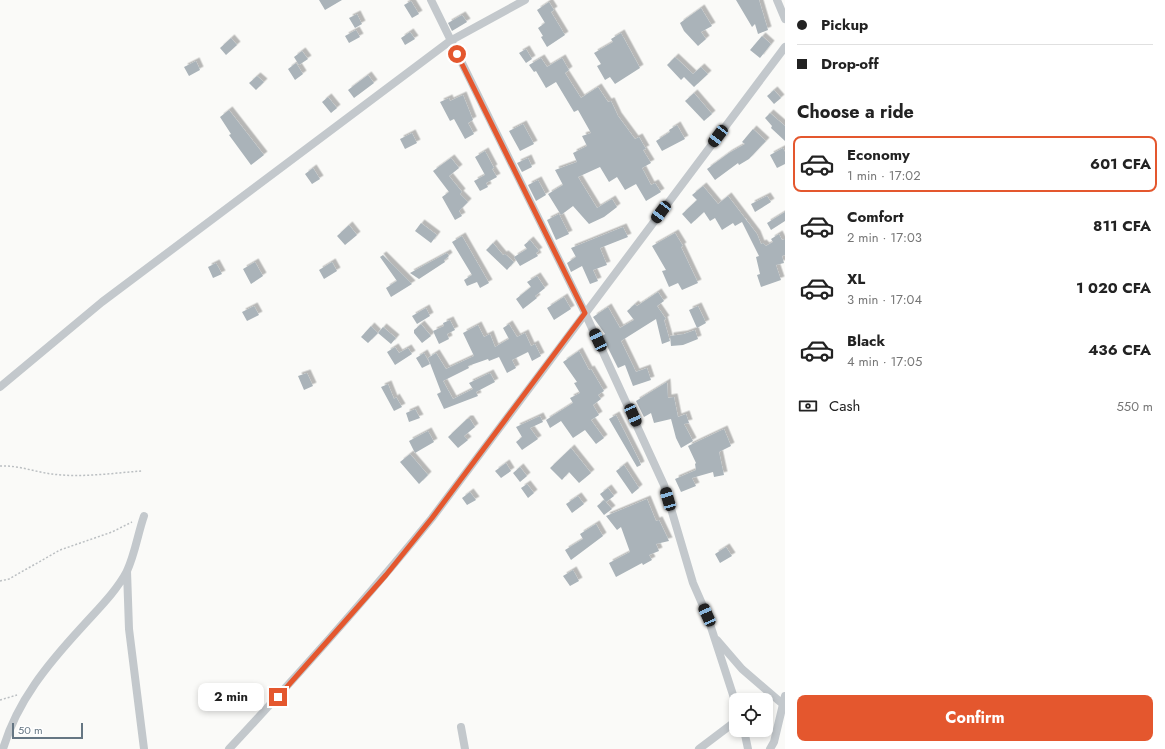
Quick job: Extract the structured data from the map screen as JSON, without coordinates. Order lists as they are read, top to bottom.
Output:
{
  "scale_bar": "50 m",
  "page": {
    "banner": ["Pickup", "Drop-off"],
    "heading": "Choose a ride",
    "list": [
      {
        "name": "Economy",
        "note": "1 min · 17:02",
        "value": "601 CFA"
      },
      {
        "name": "Comfort",
        "note": "2 min · 17:03",
        "value": "811 CFA"
      },
      {
        "name": "XL",
        "note": "3 min · 17:04",
        "value": "1 020 CFA"
      },
      {
        "name": "Black",
        "note": "4 min · 17:05",
        "value": "436 CFA"
      }
    ],
    "pay": ["Cash", "550 m"],
    "bubble": "2 min",
    "buttons": "Confirm",
    "scale": "50 m"
  }
}
